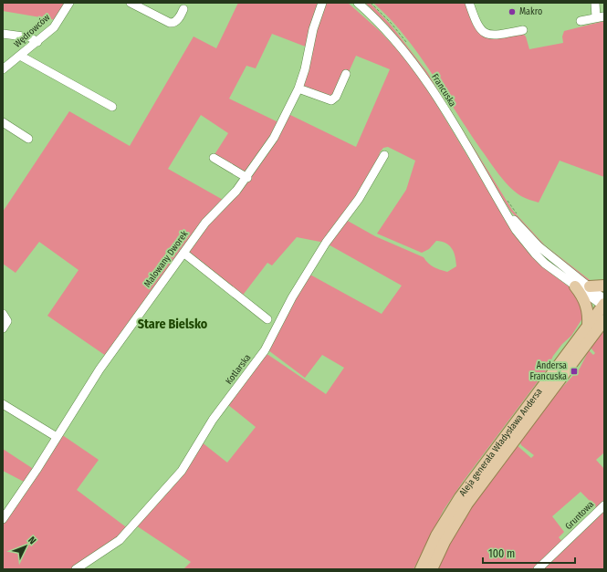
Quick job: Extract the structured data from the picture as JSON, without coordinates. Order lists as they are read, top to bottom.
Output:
{
  "streets": {
    "main road": ["Aleja generała Władysława Andersa"],
    "street": [
      "Wędrowców",
      "Francuska",
      "Malowany Dworek",
      "Kotlarska",
      "Gruntowa"
    ]
  },
  "crossings": [
    ["Francuska", "Aleja generała Władysława Andersa"]
  ],
  "districts": ["Stare Bielsko"],
  "places": {
    "other": ["Makro"],
    "transit": ["Andersa Francuska"]
  },
  "scale_bar": "100 m",
  "north": "top right"
}
